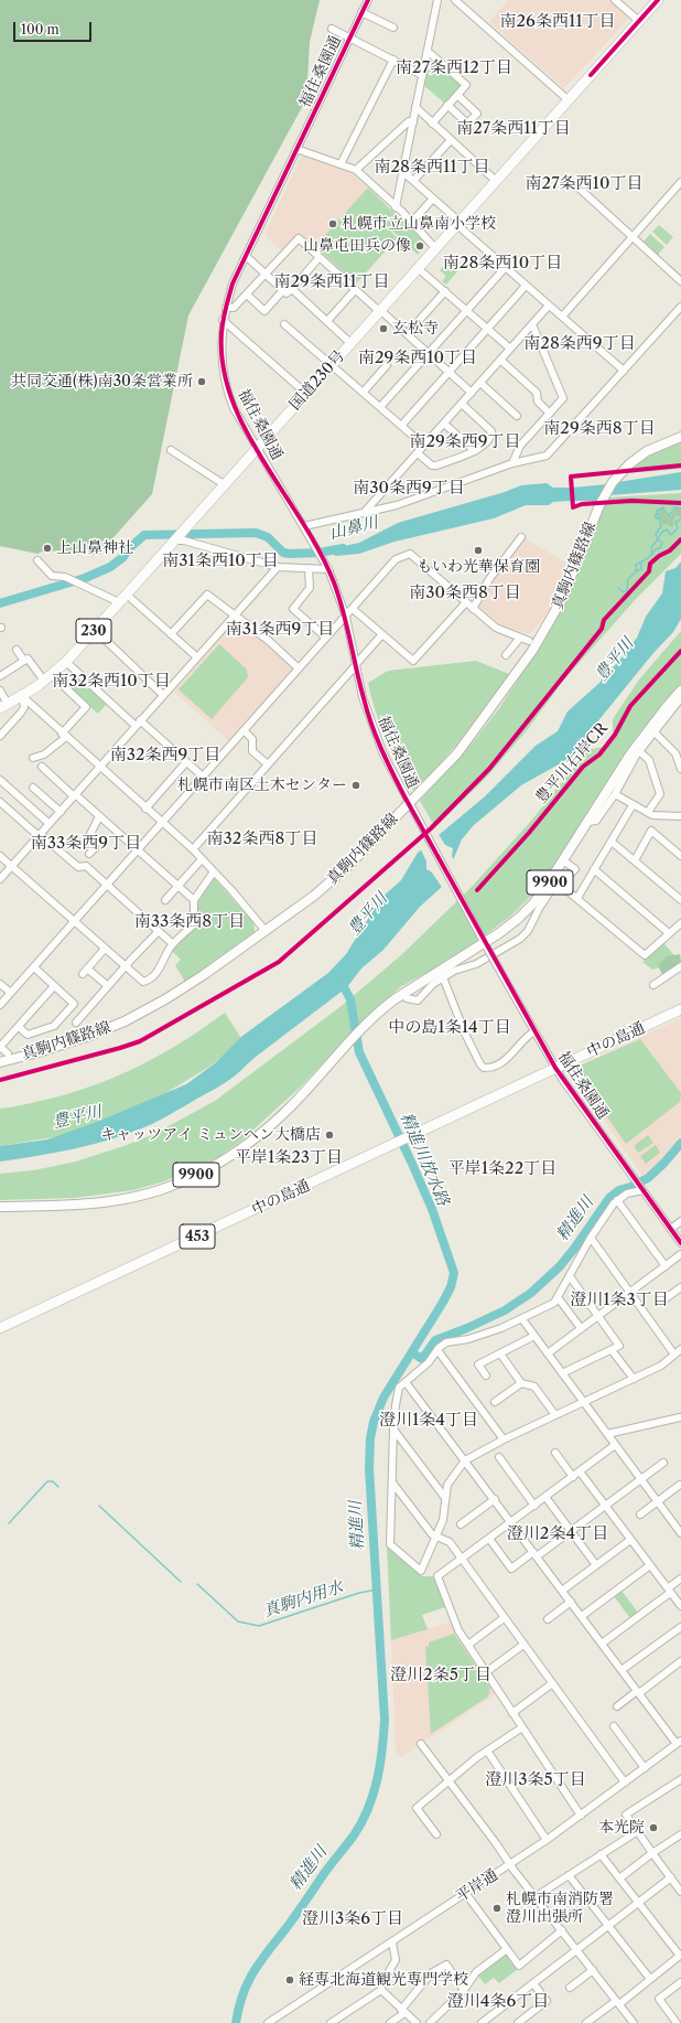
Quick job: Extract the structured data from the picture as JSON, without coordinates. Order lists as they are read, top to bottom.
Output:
{
  "streets": {
    "highway": [
      "国道230号",
      "230",
      "中の島通",
      "453"
    ],
    "main road": ["真駒内篠路線", "9900"],
    "street": ["福住桑園通", "平岸通"],
    "cycle path": ["豊平川右岸CR"]
  },
  "crossings": [
    ["福住桑園通", "国道230号"],
    ["福住桑園通", "真駒内篠路線"],
    ["福住桑園通", "9900"],
    ["福住桑園通", "中の島通"]
  ],
  "districts": [
    "南26条西11丁目",
    "南27条西12丁目",
    "南27条西11丁目",
    "南28条西11丁目",
    "南27条西10丁目",
    "南28条西10丁目",
    "南29条西11丁目",
    "南28条西9丁目",
    "南29条西10丁目",
    "南29条西8丁目",
    "南29条西9丁目",
    "南30条西9丁目",
    "南31条西10丁目",
    "南30条西8丁目",
    "南31条西9丁目",
    "南32条西10丁目",
    "南32条西9丁目",
    "南32条西8丁目",
    "南33条西9丁目",
    "南33条西8丁目",
    "中の島1条14丁目",
    "平岸1条23丁目",
    "平岸1条22丁目",
    "澄川1条3丁目",
    "澄川1条4丁目",
    "澄川2条4丁目",
    "澄川2条5丁目",
    "澄川3条5丁目",
    "澄川3条6丁目",
    "澄川4条6丁目"
  ],
  "water": [
    "山鼻川",
    "豊平川",
    "精進川放水路",
    "精進川",
    "真駒内用水"
  ],
  "places": [
    "札幌市立山鼻南小学校",
    "山鼻屯田兵の像",
    "玄松寺",
    "共同交通(株)南30条営業所",
    "上山鼻神社",
    "もいわ光華保育園",
    "札幌市南区土木センター",
    "キャッツアイ ミュンヘン大橋店",
    "本光院",
    "札幌市南消防署 澄川出張所",
    "経専北海道観光専門学校"
  ],
  "scale_bar": "100 m"
}
